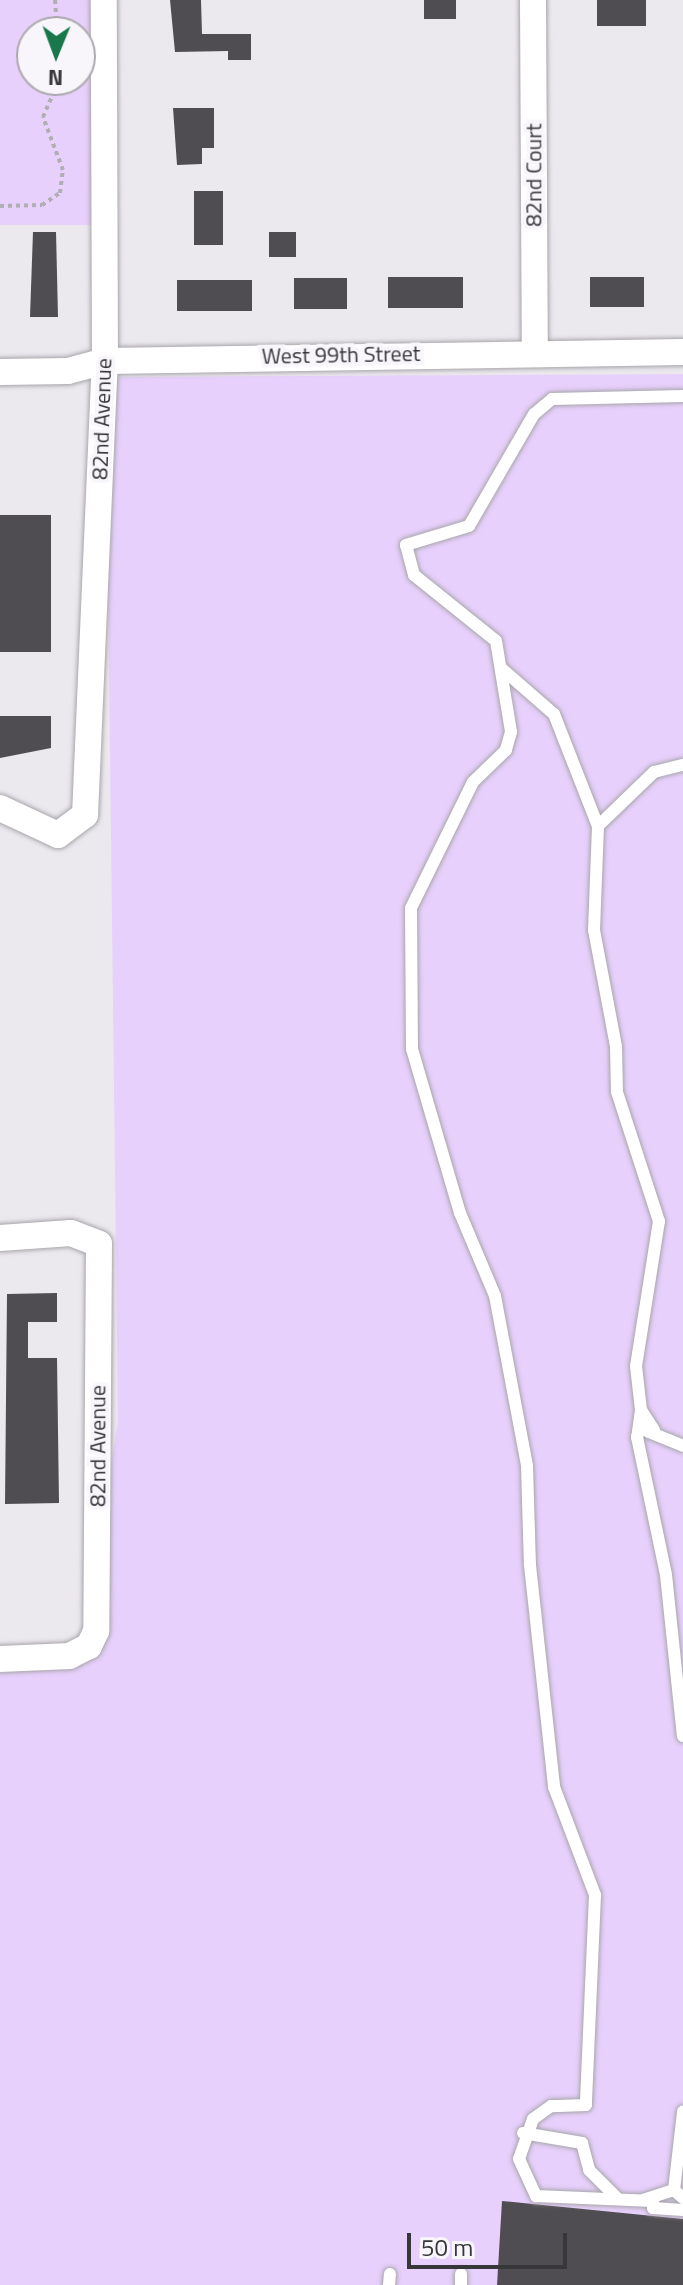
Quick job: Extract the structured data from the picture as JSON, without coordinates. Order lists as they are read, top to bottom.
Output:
{
  "streets": {
    "street": ["82nd Court", "West 99th Street", "82nd Avenue"]
  },
  "crossings": [
    ["82nd Court", "West 99th Street"],
    ["West 99th Street", "82nd Avenue"]
  ],
  "scale_bar": "50 m",
  "north": "bottom"
}
